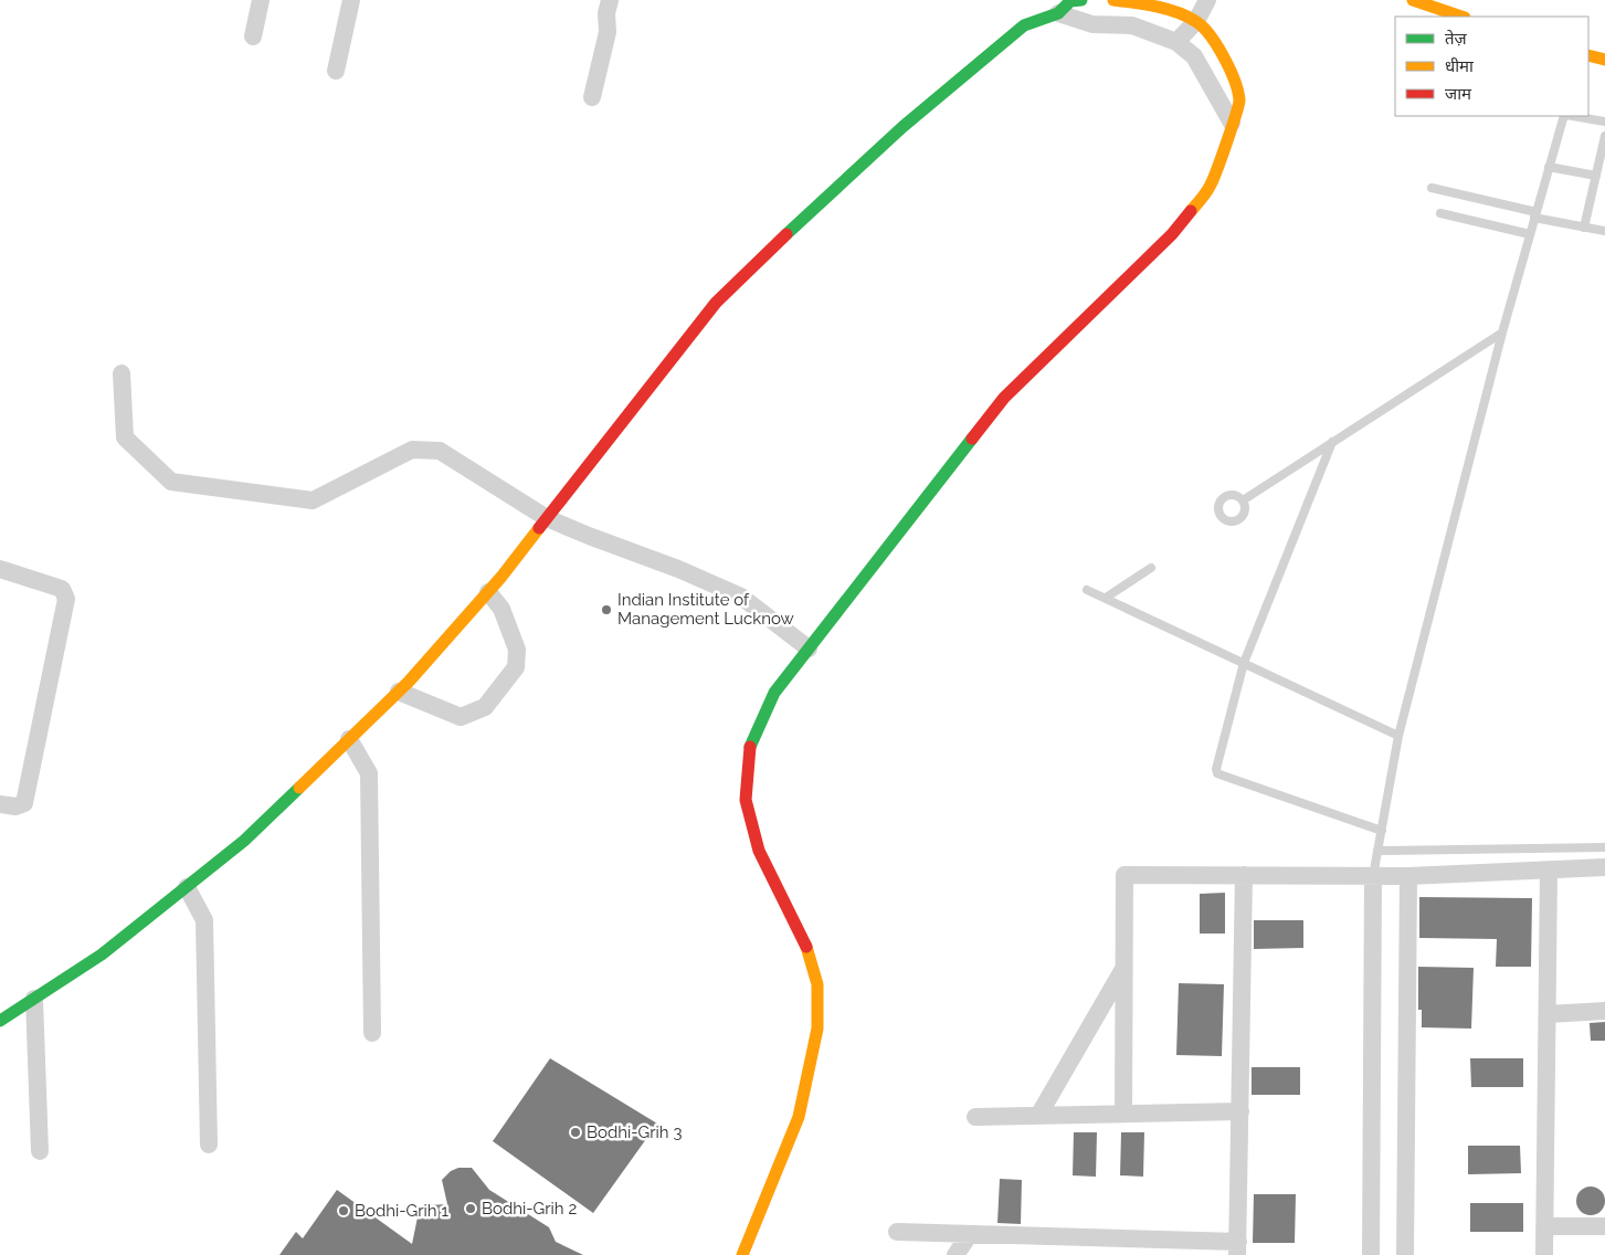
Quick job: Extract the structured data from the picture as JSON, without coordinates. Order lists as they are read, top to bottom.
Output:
{
  "places": [
    "Indian Institute of Management Lucknow",
    "Bodhi-Grih 3",
    "Bodhi-Grih 2",
    "Bodhi-Grih 1"
  ],
  "legend": ["तेज़", "धीमा", "जाम"]
}
